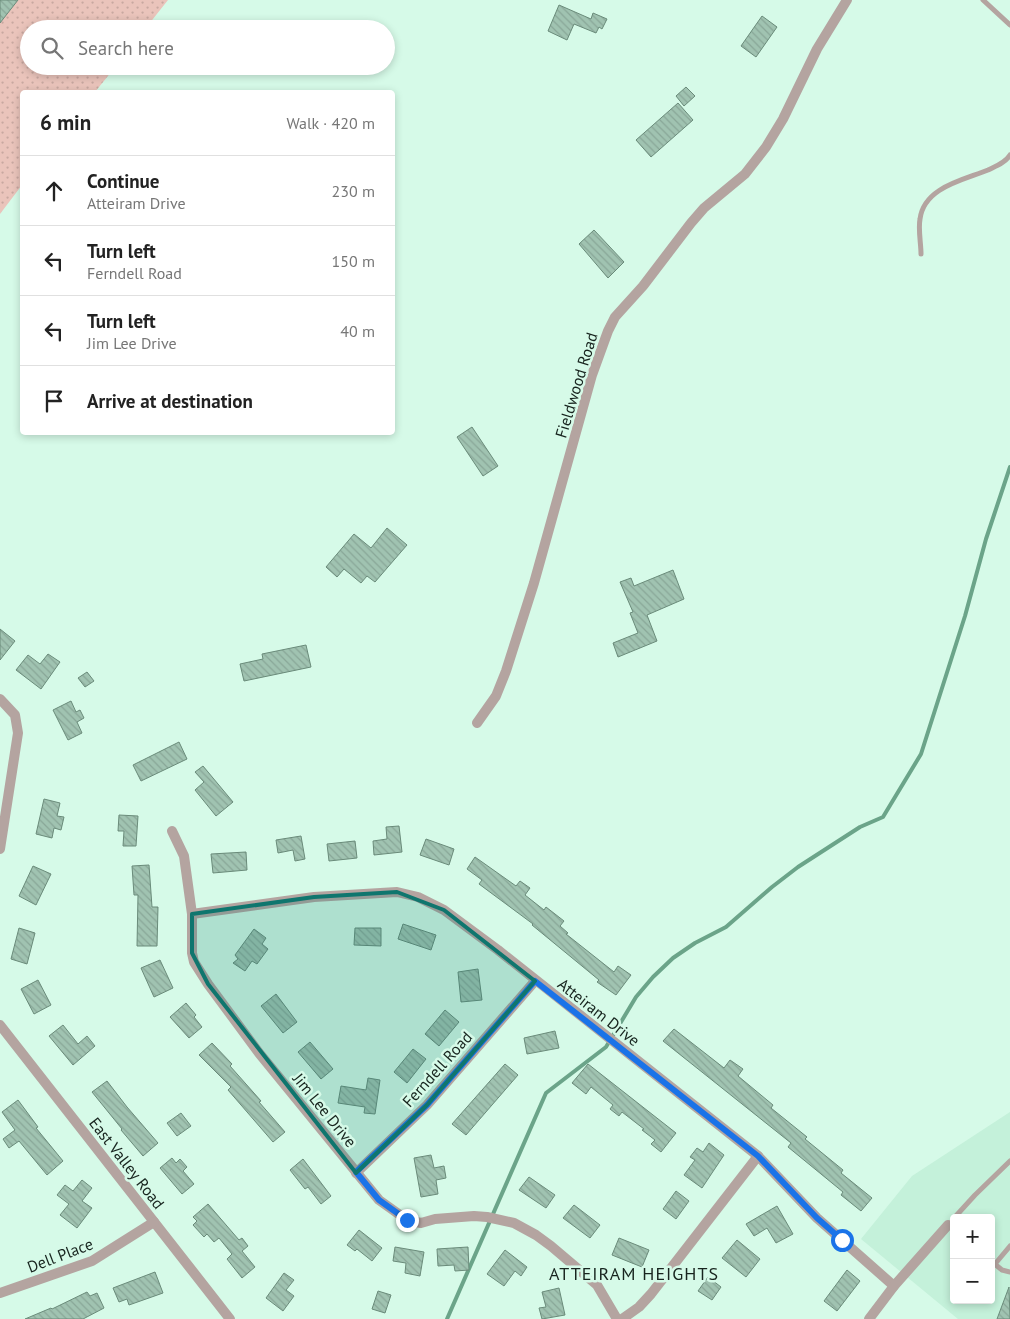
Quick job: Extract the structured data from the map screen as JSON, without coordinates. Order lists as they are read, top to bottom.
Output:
{
  "streets": {
    "street": [
      "Fieldwood Road",
      "Atteiram Drive",
      "Ferndell Road",
      "Jim Lee Drive",
      "East Valley Road",
      "Dell Place"
    ]
  },
  "crossings": [
    ["Atteiram Drive", "Ferndell Road"],
    ["Atteiram Drive", "Jim Lee Drive"],
    ["Ferndell Road", "Jim Lee Drive"],
    ["East Valley Road", "Dell Place"]
  ],
  "districts": ["ATTEIRAM HEIGHTS"],
  "page": {
    "search": "Search here",
    "heading": ["6 min", "Walk · 420 m"],
    "list": [
      ["Continue", "Atteiram Drive", "230 m"],
      ["Turn left", "Ferndell Road", "150 m"],
      ["Turn left", "Jim Lee Drive", "40 m"],
      "Arrive at destination"
    ],
    "map_buttons": ["+", "−"]
  }
}
